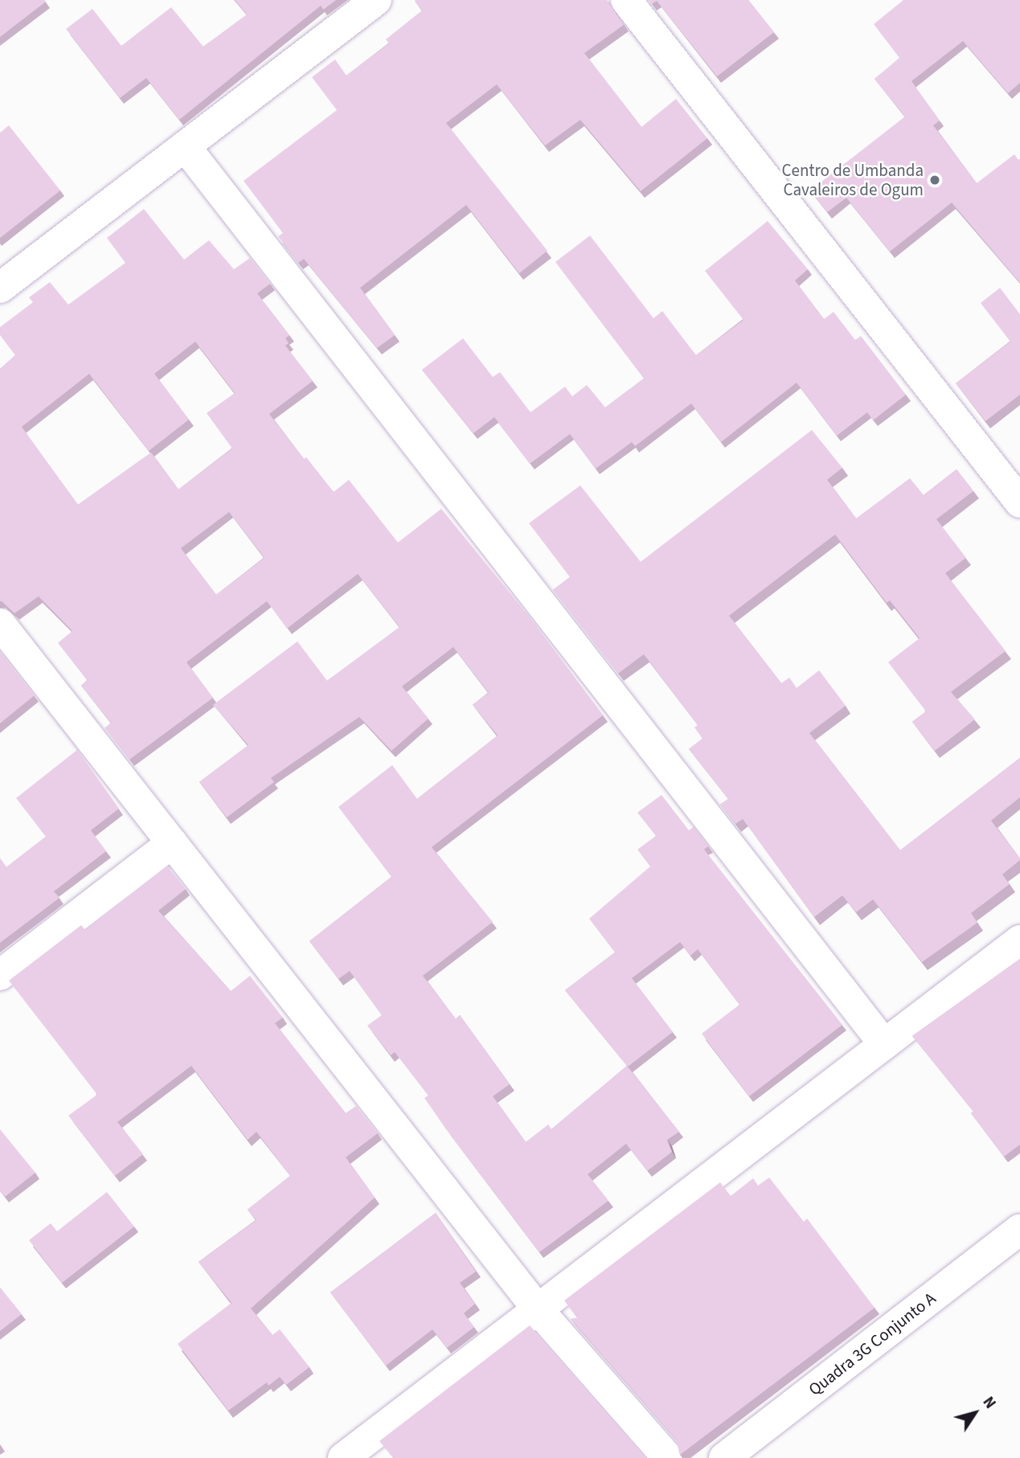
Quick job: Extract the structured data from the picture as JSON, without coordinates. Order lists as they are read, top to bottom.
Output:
{
  "streets": {
    "street": ["Quadra 3G Conjunto A"]
  },
  "places": ["Centro de Umbanda Cavaleiros de Ogum"],
  "north": "top right"
}
